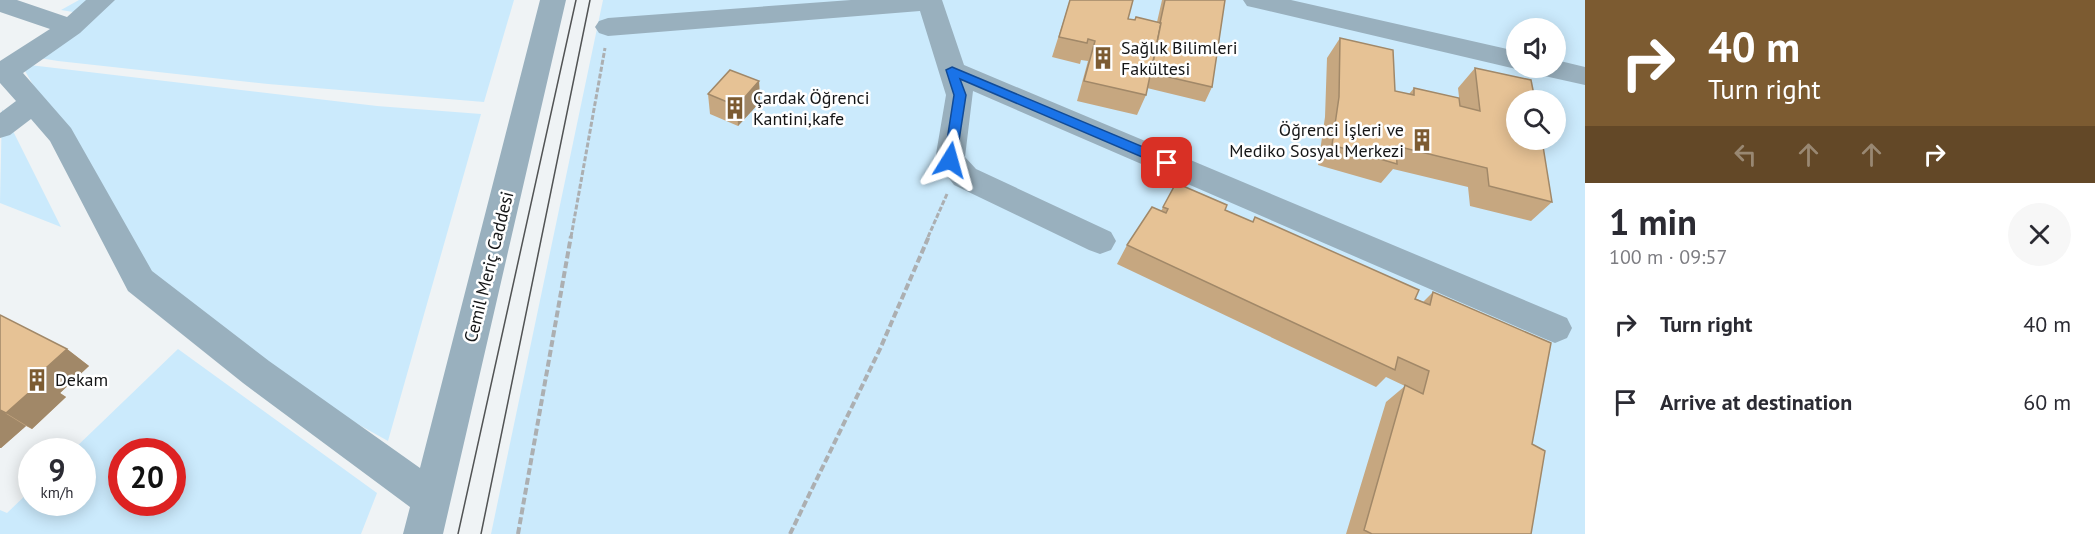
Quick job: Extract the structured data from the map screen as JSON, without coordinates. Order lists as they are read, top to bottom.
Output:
{
  "streets": {
    "street": ["Cemil Meriç Caddesi"]
  },
  "places": {
    "building": [
      "Sağlık Bilimleri Fakültesi",
      "Çardak Öğrenci Kantini,kafe",
      "Öğrenci İşleri ve Mediko Sosyal Merkezi",
      "Dekam"
    ]
  },
  "page": {
    "turn": ["40 m", "Turn right"],
    "heading": ["1 min", "100 m · 09:57"],
    "list": [
      {
        "name": "Turn right",
        "value": "40 m"
      },
      {
        "name": "Arrive at destination",
        "value": "60 m"
      }
    ],
    "speed": "9 km/h",
    "limit": "20"
  }
}
